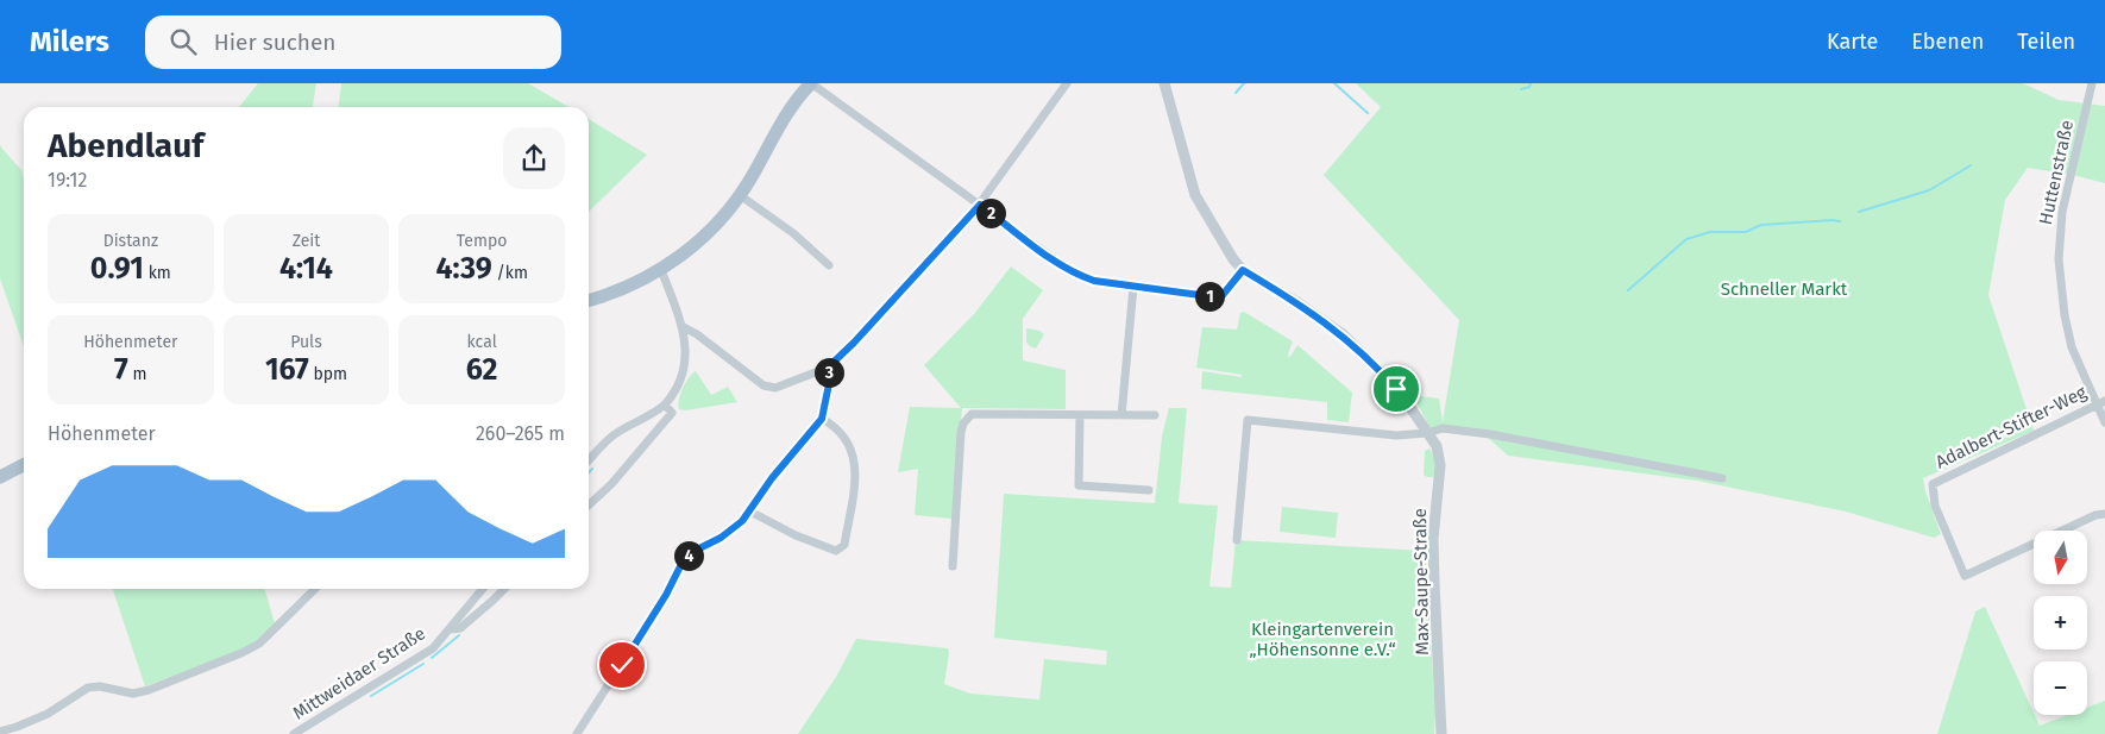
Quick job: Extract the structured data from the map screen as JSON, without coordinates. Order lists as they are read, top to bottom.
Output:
{
  "streets": {
    "street": [
      "Huttenstraße",
      "Adalbert-Stifter-Weg",
      "Max-Saupe-Straße",
      "Mittweidaer Straße"
    ]
  },
  "crossings": [
    ["Huttenstraße", "Adalbert-Stifter-Weg"]
  ],
  "parks": ["Schneller Markt", "Kleingartenverein „Höhensonne e.V.“"],
  "north": "bottom",
  "page": {
    "header": "Milers",
    "search": "Hier suchen",
    "nav": ["Karte", "Ebenen", "Teilen"],
    "heading": ["Abendlauf", "19:12"],
    "pins": [
      "2",
      "1",
      "3",
      "4"
    ],
    "stats": [
      ["Distanz", "0.91 km"],
      ["Zeit", "4:14"],
      ["Tempo", "4:39 /km"],
      ["Höhenmeter", "7 m"],
      ["Puls", "167 bpm"],
      ["kcal", "62"]
    ],
    "chart": ["Höhenmeter", "260–265 m"],
    "map_buttons": ["+", "−"]
  }
}
